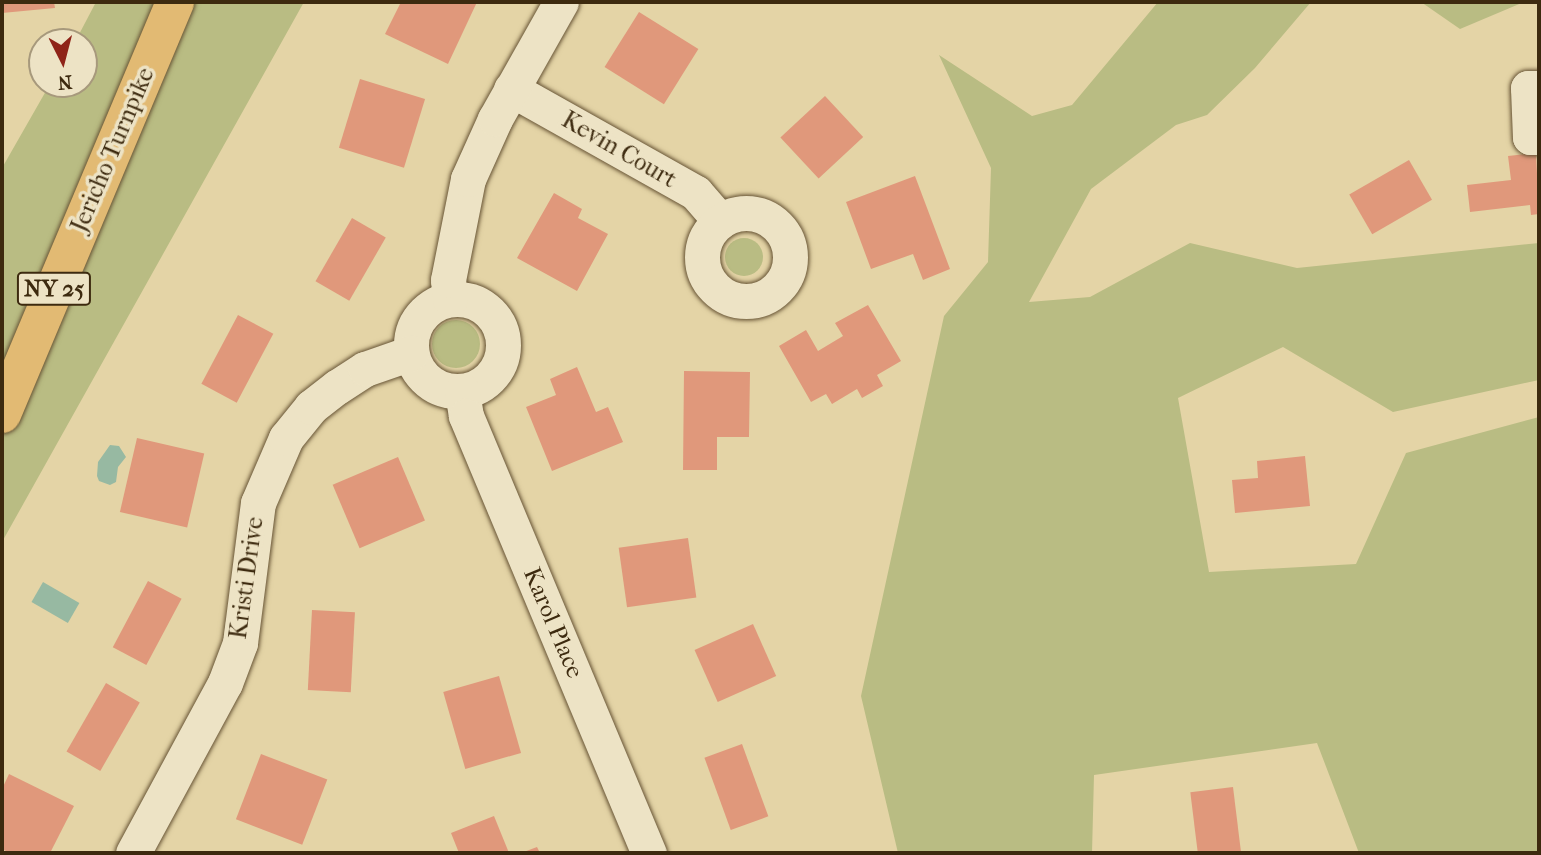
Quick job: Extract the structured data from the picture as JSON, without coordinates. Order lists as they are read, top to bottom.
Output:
{
  "streets": {
    "main road": ["Jericho Turnpike", "NY 25"],
    "street": ["Kevin Court", "Kristi Drive", "Karol Place"]
  },
  "crossings": [
    ["Kristi Drive", "Karol Place"]
  ],
  "north": "bottom"
}
